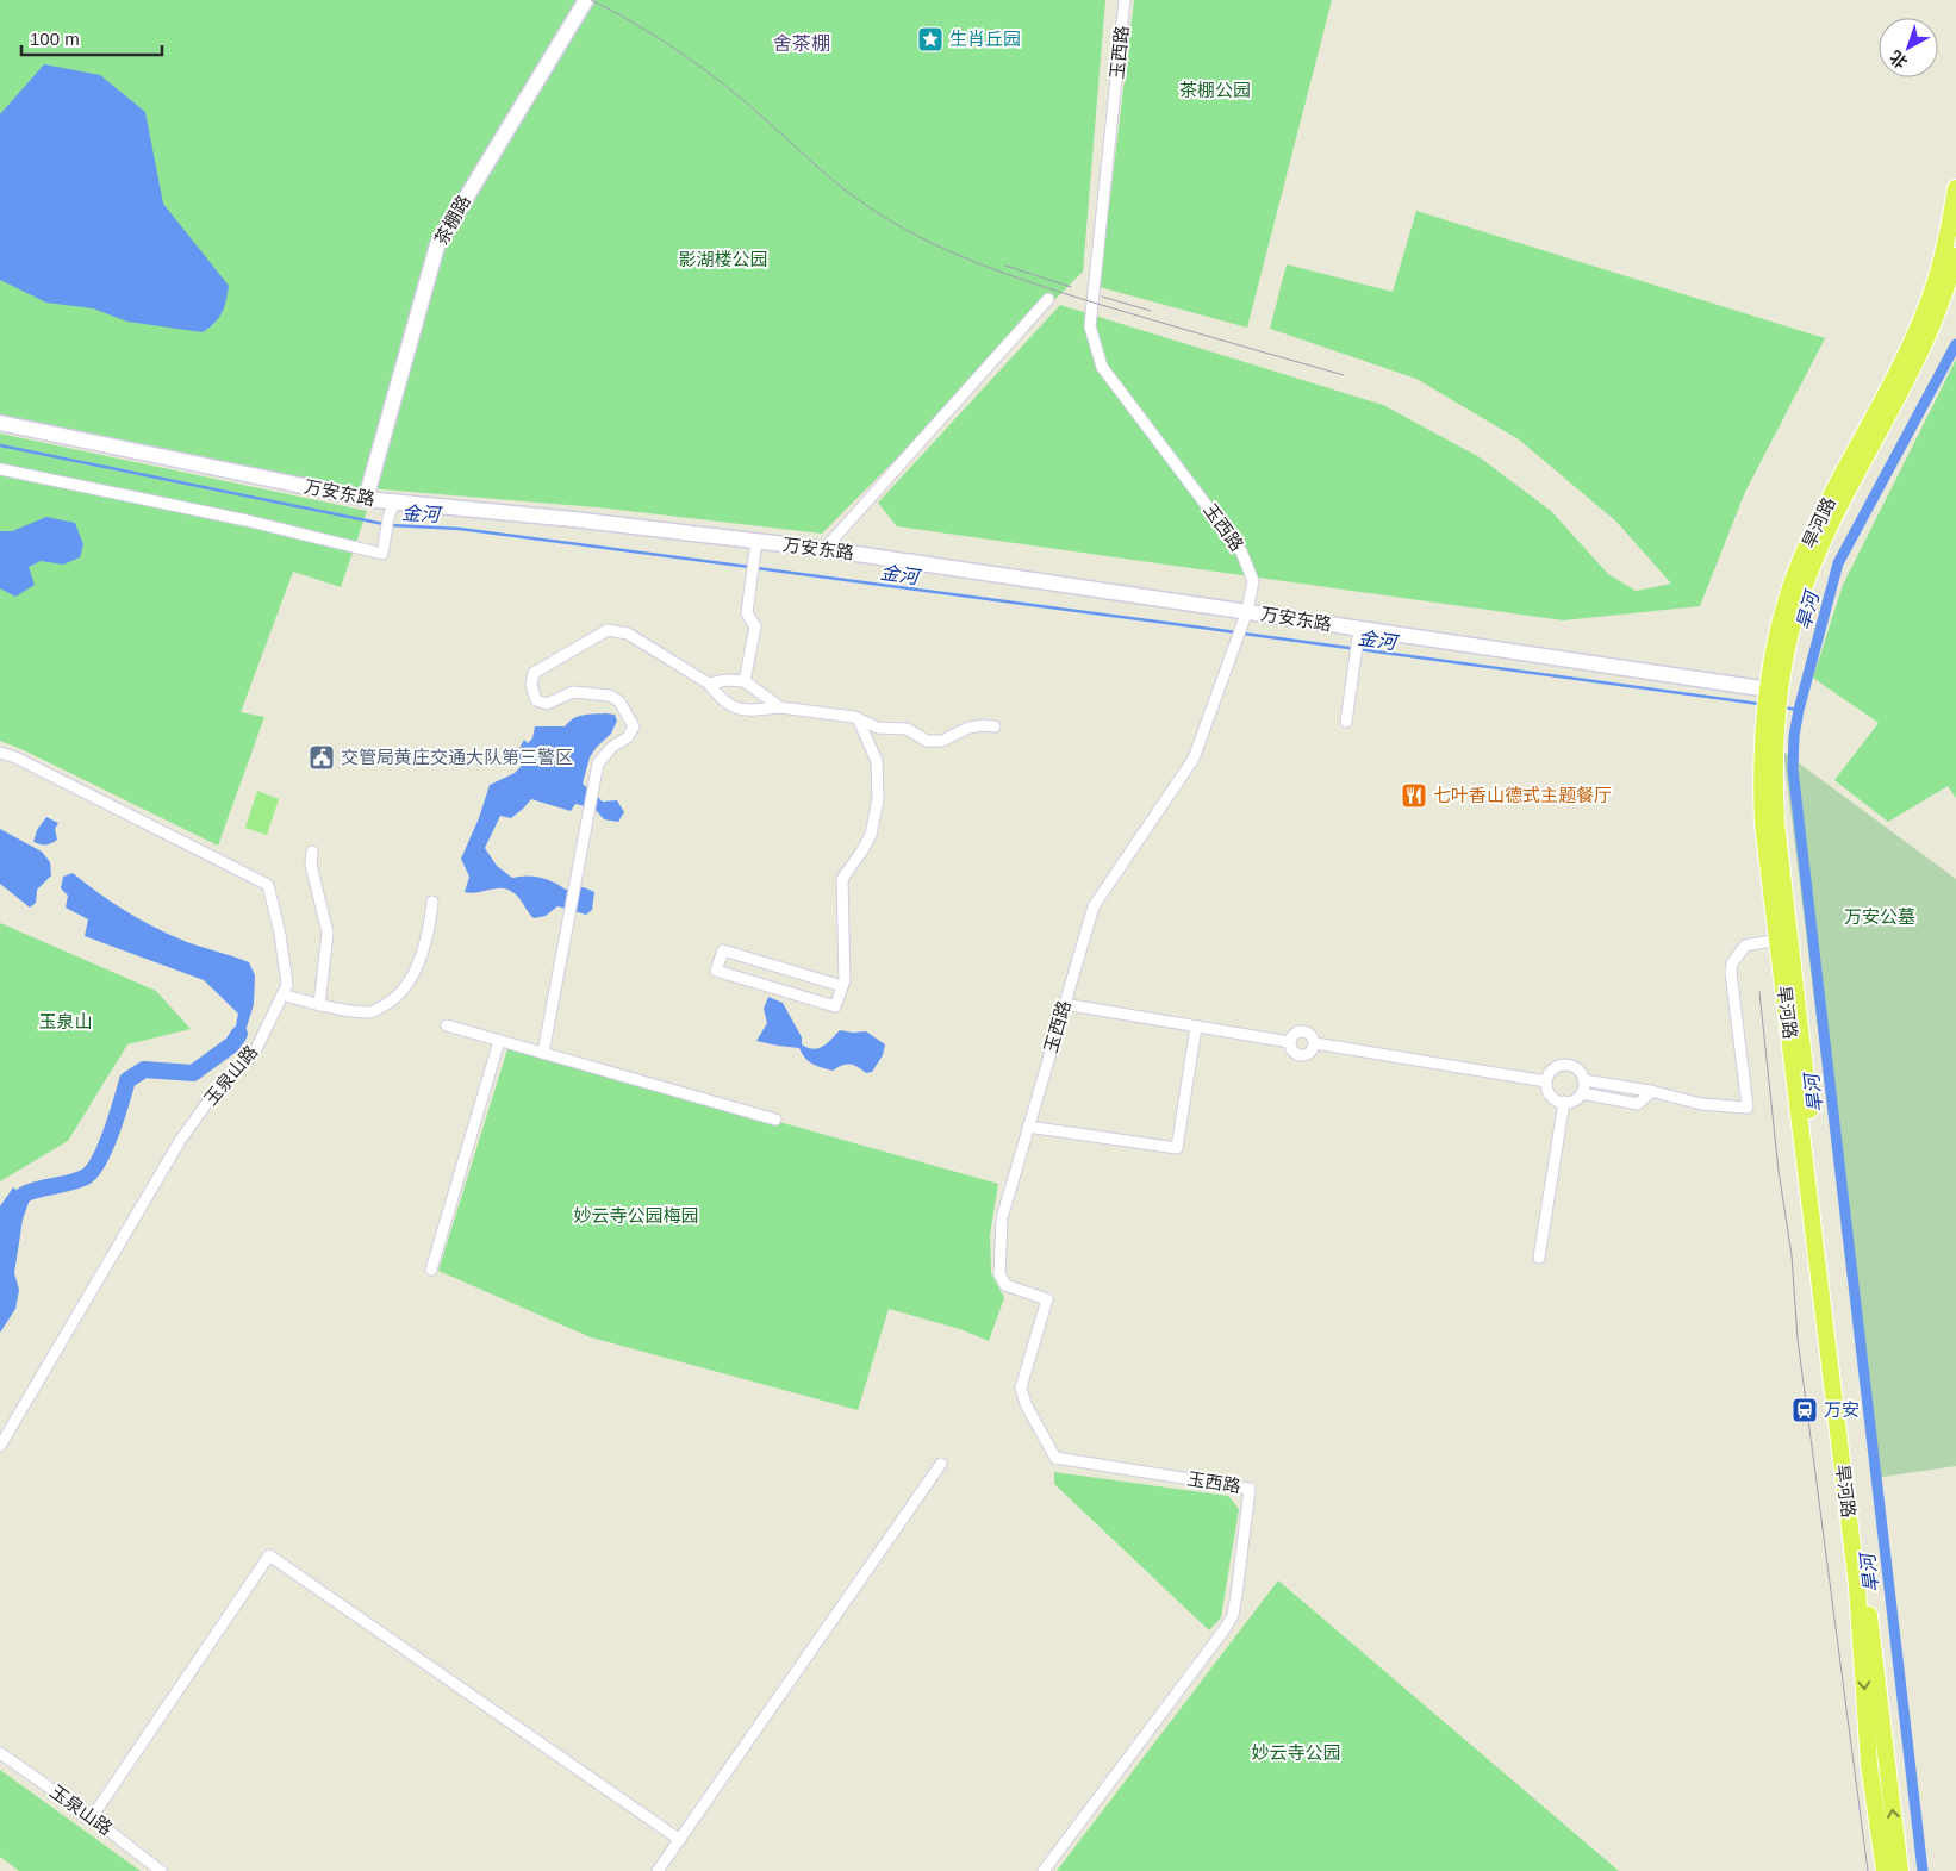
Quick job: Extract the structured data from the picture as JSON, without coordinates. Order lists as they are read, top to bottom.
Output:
{
  "streets": {
    "main road": ["旱河路"],
    "street": [
      "玉西路",
      "茶棚路",
      "万安东路",
      "玉泉山路"
    ]
  },
  "crossings": [
    ["玉西路", "万安东路"],
    ["茶棚路", "万安东路"],
    ["万安东路", "旱河路"]
  ],
  "districts": ["舍茶棚"],
  "water": ["金河", "旱河"],
  "parks": [
    "茶棚公园",
    "影湖楼公园",
    "万安公墓",
    "玉泉山",
    "妙云寺公园梅园",
    "妙云寺公园"
  ],
  "places": {
    "place": ["生肖丘园"],
    "public building": ["交管局黄庄交通大队第三警区"],
    "restaurant": ["七叶香山德式主题餐厅"],
    "station": ["万安"]
  },
  "scale_bar": "100 m",
  "north": "bottom left"
}
